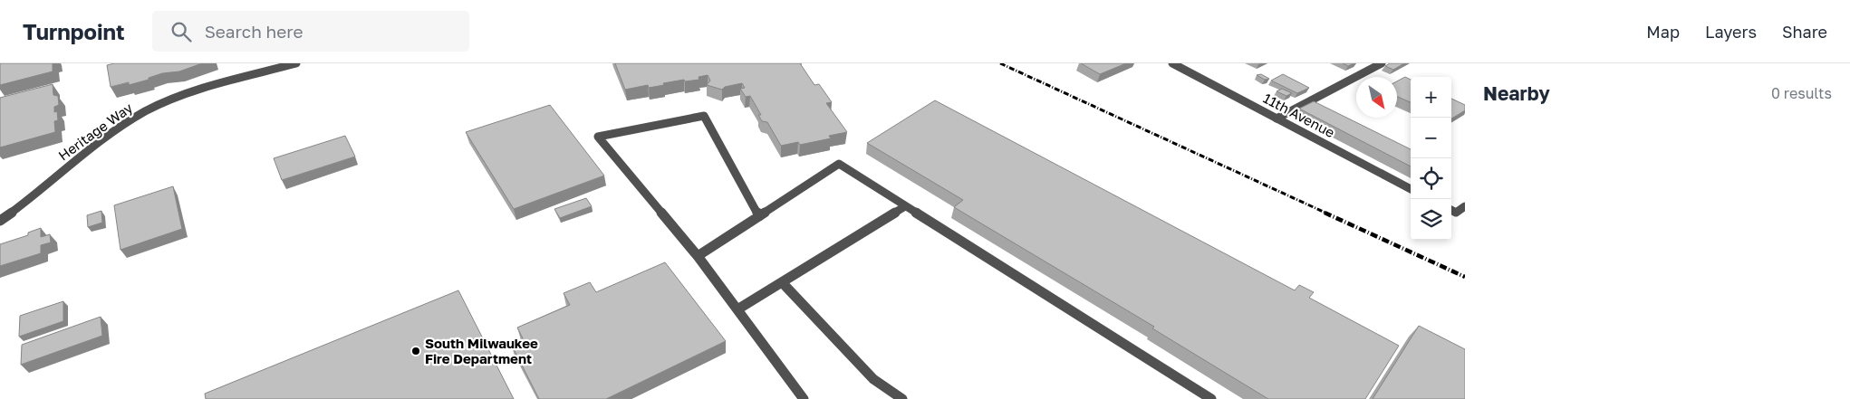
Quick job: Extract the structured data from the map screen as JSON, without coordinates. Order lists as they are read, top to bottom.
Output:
{
  "streets": {
    "street": ["11th Avenue", "Heritage Way"]
  },
  "places": ["South Milwaukee Fire Department"],
  "north": "bottom right",
  "page": {
    "header": "Turnpoint",
    "search": "Search here",
    "nav": ["Map", "Layers", "Share"],
    "heading": ["Nearby", "0 results"],
    "map_buttons": ["+", "−"]
  }
}
